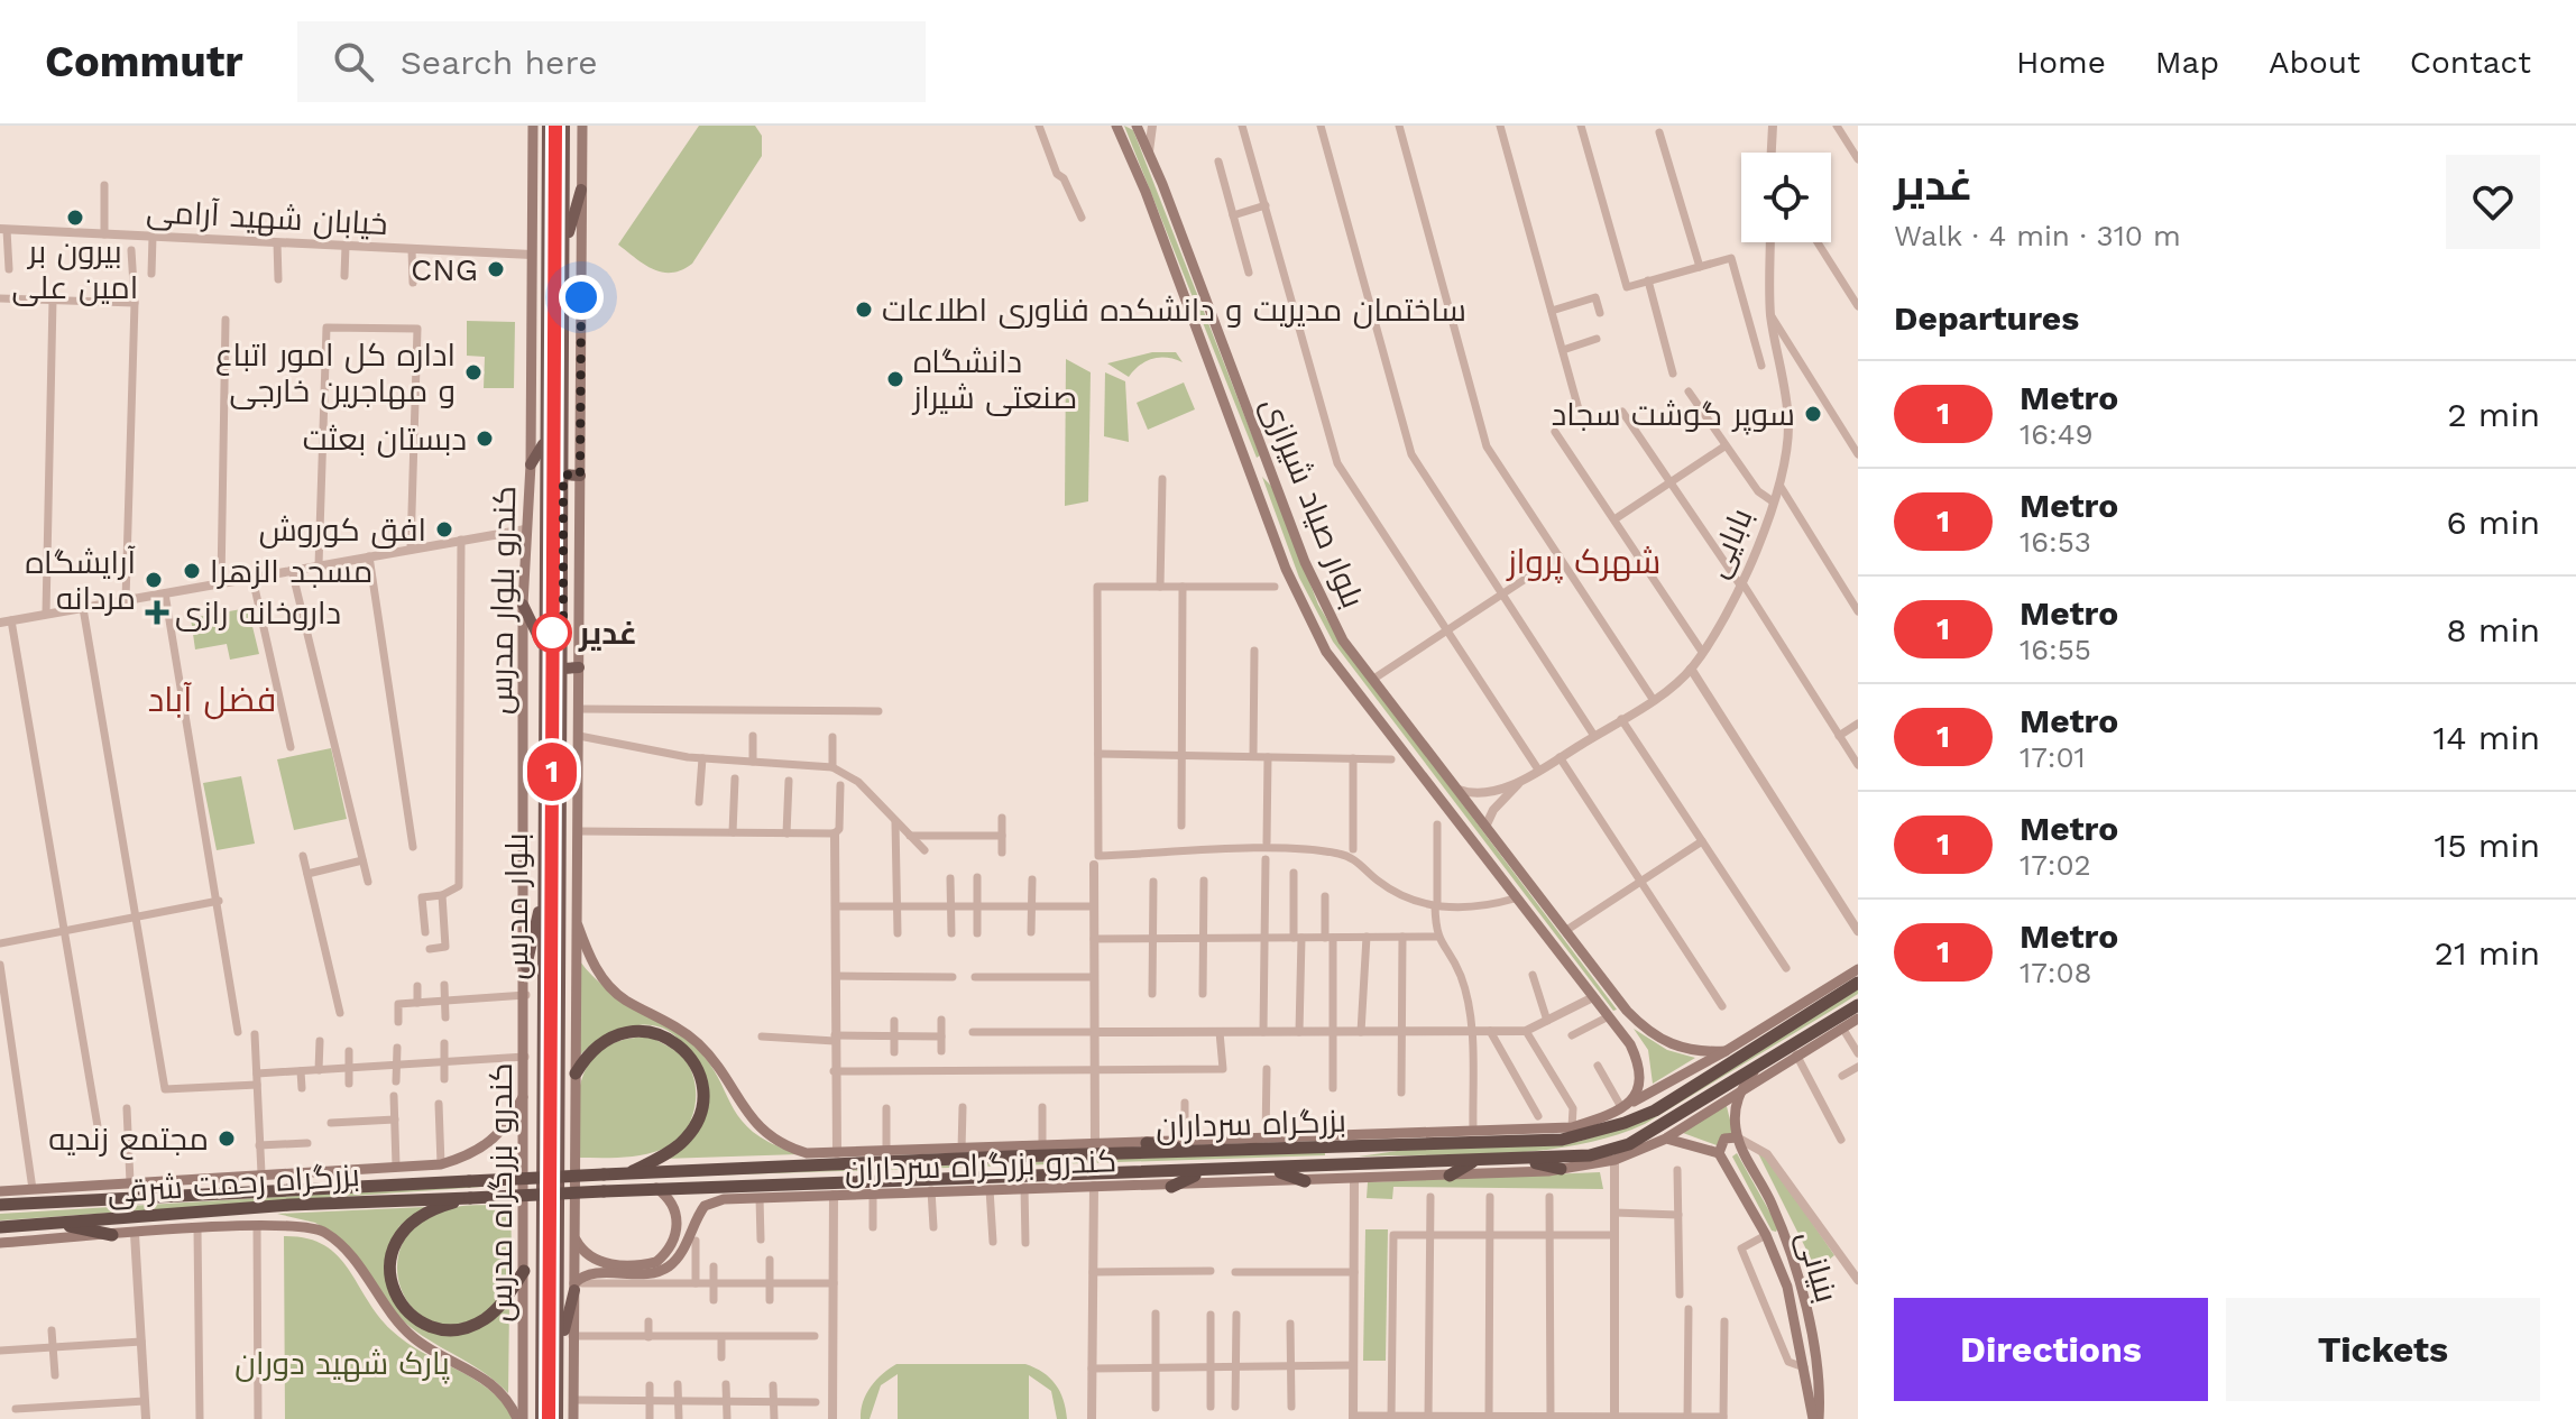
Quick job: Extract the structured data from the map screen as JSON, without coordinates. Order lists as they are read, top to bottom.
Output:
{
  "streets": {
    "highway": ["بزرگراه سرداران", "بزرگراه رحمت شرقی"],
    "main road": [
      "بلوار صیاد شیرازی",
      "کندرو بلوار مدرس",
      "بلوار مدرس",
      "کندرو بزرگراه سرداران",
      "کندرو بزرگراه مدرس",
      "بنیانی"
    ],
    "street": ["خیابان شهید آرامی", "بابایی"]
  },
  "crossings": [
    ["خیابان شهید آرامی", "کندرو بلوار مدرس"],
    ["بلوار صیاد شیرازی", "بابایی"],
    ["کندرو بلوار مدرس", "کندرو بزرگراه مدرس"],
    ["بزرگراه سرداران", "کندرو بزرگراه سرداران"],
    ["بزرگراه سرداران", "بزرگراه رحمت شرقی"]
  ],
  "districts": ["شهرک پرواز", "فضل آباد"],
  "parks": ["پارک شهید دوران"],
  "places": {
    "other": [
      "بیرون بر امین علی",
      "CNG",
      "ساختمان مدیریت و دانشکده فناوری اطلاعات",
      "اداره کل امور اتباع و مهاجرین خارجی",
      "دانشگاه صنعتی شیراز",
      "سوپر گوشت سجاد",
      "دبستان بعثت",
      "افق کوروش",
      "مسجد الزهرا",
      "آرایشگاه مردانه",
      "غدیر",
      "مجتمع زندیه"
    ],
    "health": ["داروخانه رازی"]
  },
  "lines": ["metro line 1"],
  "page": {
    "header": "Commutr",
    "search": "Search here",
    "nav": [
      "Home",
      "Map",
      "About",
      "Contact"
    ],
    "on_map": "1",
    "heading": [
      ["غدیر", "Walk · 4 min · 310 m"],
      "Departures"
    ],
    "list": [
      {
        "mark": "1",
        "name": "Metro",
        "note": "16:49",
        "value": "2 min"
      },
      {
        "mark": "1",
        "name": "Metro",
        "note": "16:53",
        "value": "6 min"
      },
      {
        "mark": "1",
        "name": "Metro",
        "note": "16:55",
        "value": "8 min"
      },
      {
        "mark": "1",
        "name": "Metro",
        "note": "17:01",
        "value": "14 min"
      },
      {
        "mark": "1",
        "name": "Metro",
        "note": "17:02",
        "value": "15 min"
      },
      {
        "mark": "1",
        "name": "Metro",
        "note": "17:08",
        "value": "21 min"
      }
    ],
    "buttons": ["Directions", "Tickets"]
  }
}
